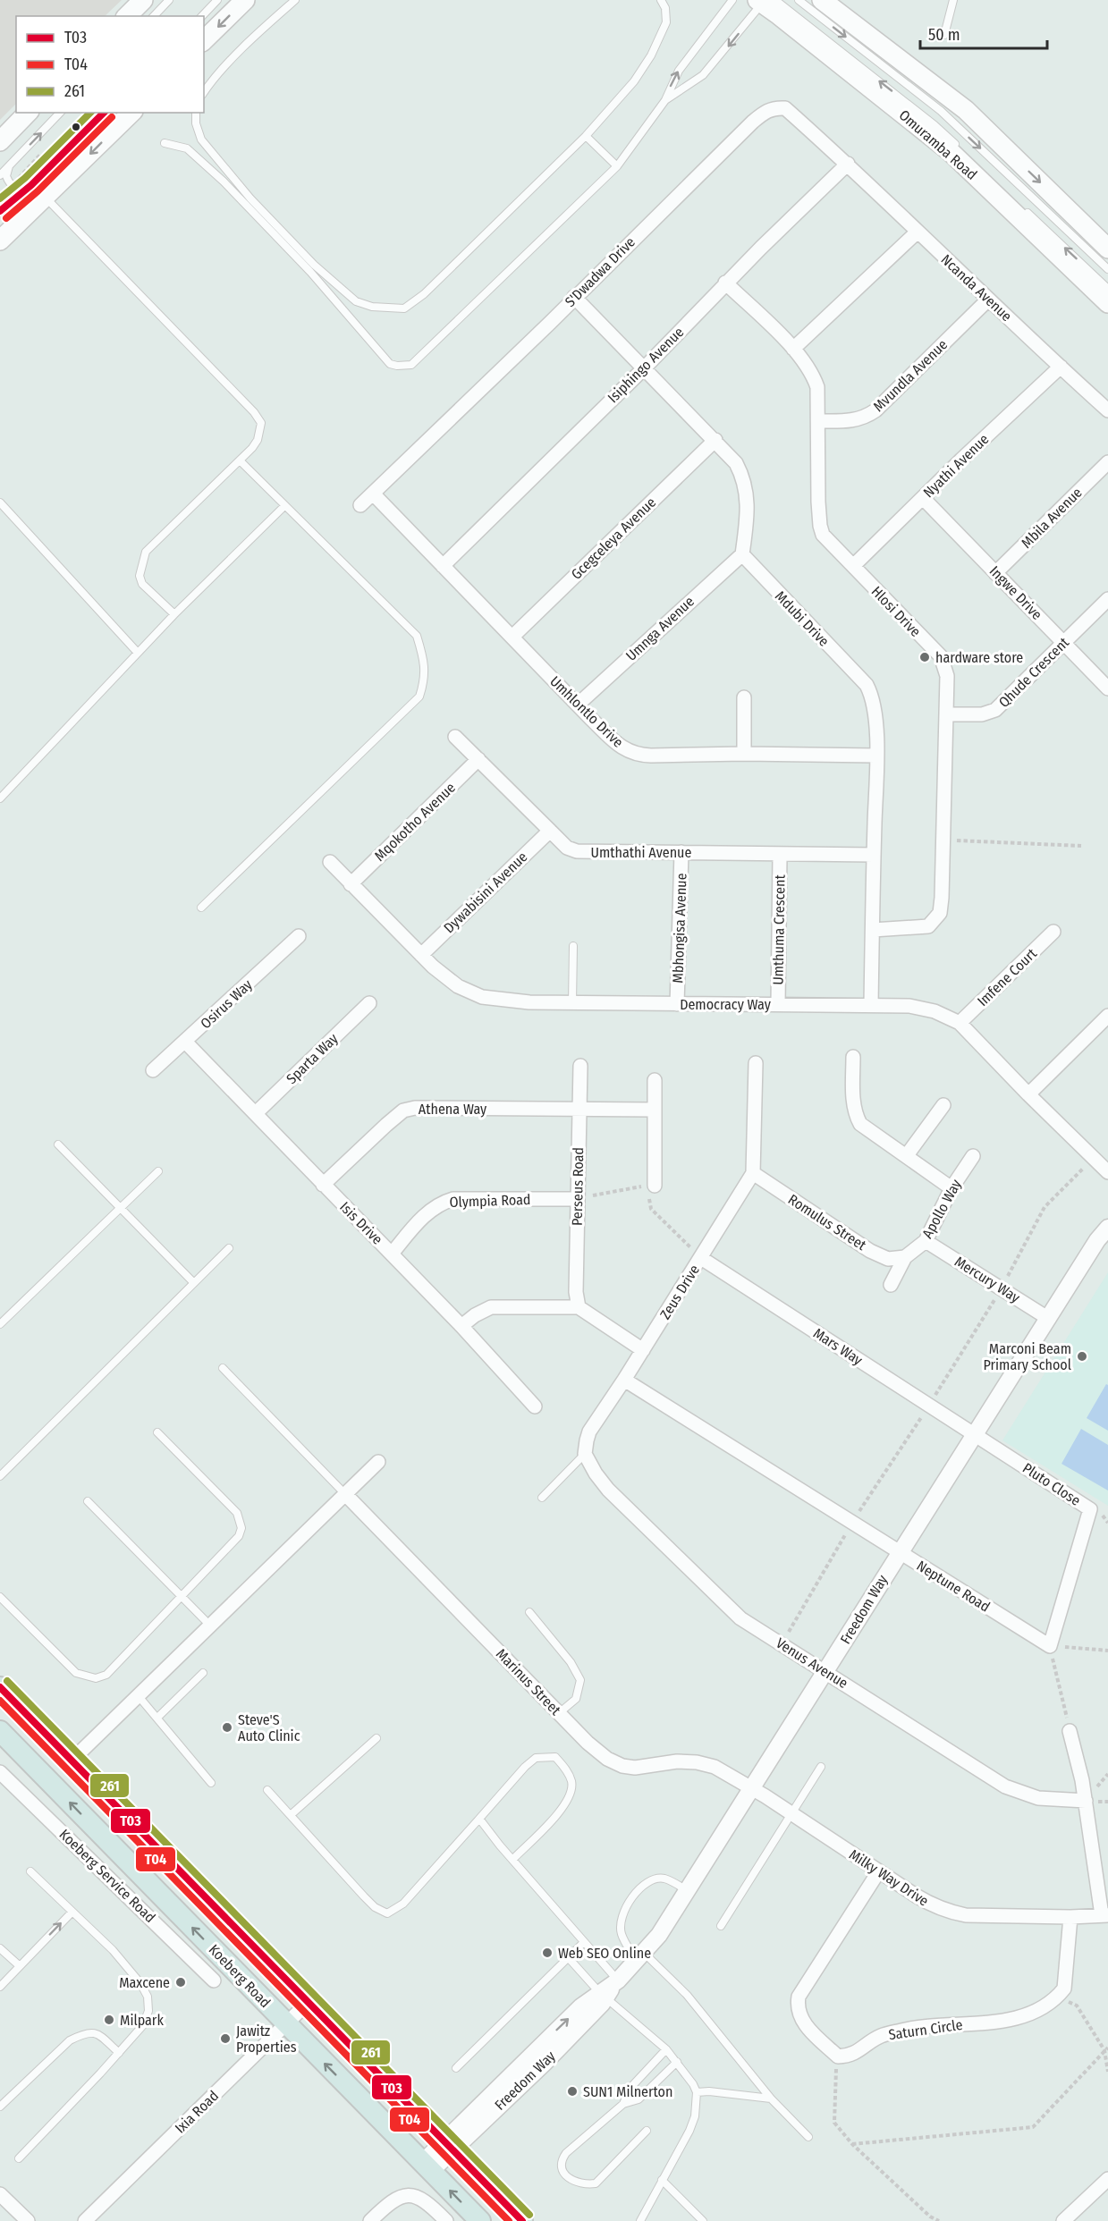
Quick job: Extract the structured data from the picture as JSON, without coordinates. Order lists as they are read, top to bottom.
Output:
{
  "streets": {
    "main road": ["Omuramba Road", "Koeberg Road"],
    "street": [
      "S'Dwadwa Drive",
      "Ncanda Avenue",
      "Isiphingo Avenue",
      "Mvundla Avenue",
      "Nyathi Avenue",
      "Mbila Avenue",
      "Gcegceleya Avenue",
      "Ingwe Drive",
      "Hlosi Drive",
      "Mdubi Drive",
      "Umnga Avenue",
      "Qhude Crescent",
      "Umhlontlo Drive",
      "Mqokotho Avenue",
      "Umthathi Avenue",
      "Dywabisini Avenue",
      "Mbhongisa Avenue",
      "Umthuma Crescent",
      "Imfene Court",
      "Osirus Way",
      "Democracy Way",
      "Sparta Way",
      "Athena Way",
      "Perseus Road",
      "Olympia Road",
      "Apollo Way",
      "Romulus Street",
      "Isis Drive",
      "Mercury Way",
      "Zeus Drive",
      "Mars Way",
      "Pluto Close",
      "Neptune Road",
      "Freedom Way",
      "Venus Avenue",
      "Marinus Street",
      "Koeberg Service Road",
      "Milky Way Drive",
      "Saturn Circle",
      "Ixia Road"
    ]
  },
  "crossings": [
    ["S'Dwadwa Drive", "Ncanda Avenue"],
    ["S'Dwadwa Drive", "Isiphingo Avenue"],
    ["S'Dwadwa Drive", "Umhlontlo Drive"],
    ["Ncanda Avenue", "Isiphingo Avenue"],
    ["Ncanda Avenue", "Mvundla Avenue"],
    ["Ncanda Avenue", "Nyathi Avenue"],
    ["Isiphingo Avenue", "Hlosi Drive"],
    ["Isiphingo Avenue", "Umhlontlo Drive"],
    ["Mvundla Avenue", "Hlosi Drive"],
    ["Nyathi Avenue", "Ingwe Drive"],
    ["Nyathi Avenue", "Hlosi Drive"],
    ["Mbila Avenue", "Ingwe Drive"],
    ["Gcegceleya Avenue", "Umhlontlo Drive"],
    ["Ingwe Drive", "Qhude Crescent"],
    ["Hlosi Drive", "Mdubi Drive"],
    ["Hlosi Drive", "Qhude Crescent"],
    ["Mdubi Drive", "Umnga Avenue"],
    ["Mdubi Drive", "Umhlontlo Drive"],
    ["Mdubi Drive", "Umthathi Avenue"],
    ["Mdubi Drive", "Democracy Way"],
    ["Umnga Avenue", "Umhlontlo Drive"],
    ["Mqokotho Avenue", "Umthathi Avenue"],
    ["Mqokotho Avenue", "Democracy Way"],
    ["Umthathi Avenue", "Dywabisini Avenue"],
    ["Umthathi Avenue", "Mbhongisa Avenue"],
    ["Umthathi Avenue", "Umthuma Crescent"],
    ["Dywabisini Avenue", "Democracy Way"],
    ["Mbhongisa Avenue", "Democracy Way"],
    ["Umthuma Crescent", "Democracy Way"],
    ["Imfene Court", "Democracy Way"],
    ["Osirus Way", "Isis Drive"],
    ["Sparta Way", "Isis Drive"],
    ["Athena Way", "Perseus Road"],
    ["Athena Way", "Isis Drive"],
    ["Perseus Road", "Olympia Road"],
    ["Olympia Road", "Isis Drive"],
    ["Apollo Way", "Romulus Street"],
    ["Apollo Way", "Mercury Way"],
    ["Romulus Street", "Zeus Drive"],
    ["Mercury Way", "Freedom Way"],
    ["Zeus Drive", "Mars Way"],
    ["Zeus Drive", "Neptune Road"],
    ["Zeus Drive", "Venus Avenue"],
    ["Mars Way", "Pluto Close"],
    ["Mars Way", "Freedom Way"],
    ["Pluto Close", "Neptune Road"],
    ["Pluto Close", "Freedom Way"],
    ["Neptune Road", "Freedom Way"],
    ["Freedom Way", "Venus Avenue"],
    ["Freedom Way", "Marinus Street"],
    ["Freedom Way", "Milky Way Drive"],
    ["Freedom Way", "Koeberg Road"],
    ["Marinus Street", "Milky Way Drive"],
    ["Koeberg Road", "Ixia Road"]
  ],
  "places": [
    "hardware store",
    "Marconi Beam Primary School",
    "Steve'S Auto Clinic",
    "Web SEO Online",
    "Maxcene",
    "Milpark",
    "Jawitz Properties",
    "SUN1 Milnerton"
  ],
  "lines": ["transit line T03", "transit line 261", "transit line T04"],
  "legend": ["T03", "T04", "261"],
  "scale_bar": "50 m"
}
